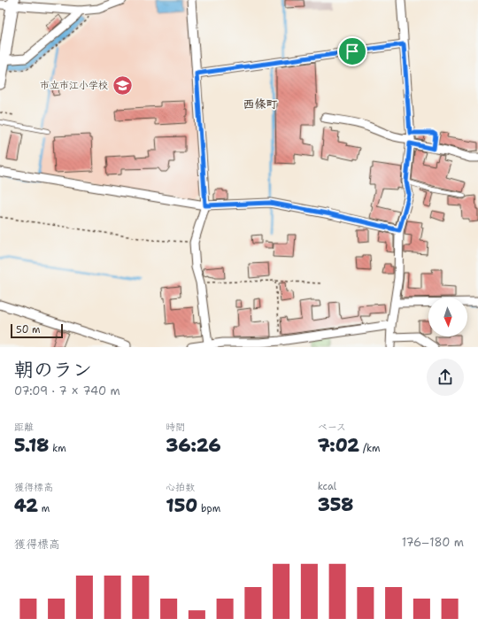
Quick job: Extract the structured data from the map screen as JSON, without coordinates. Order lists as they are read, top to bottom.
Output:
{
  "districts": ["西條町"],
  "places": {
    "school or university": ["市立市江小学校"]
  },
  "scale_bar": "50 m",
  "north": "bottom",
  "page": {
    "scale": "50 m",
    "heading": ["朝のラン", "07:09 · 7 × 740 m"],
    "stats": [
      ["距離", "5.18 km"],
      ["時間", "36:26"],
      ["ペース", "7:02 /km"],
      ["獲得標高", "42 m"],
      ["心拍数", "150 bpm"],
      ["kcal", "358"]
    ],
    "chart": ["獲得標高", "176–180 m"]
  }
}
